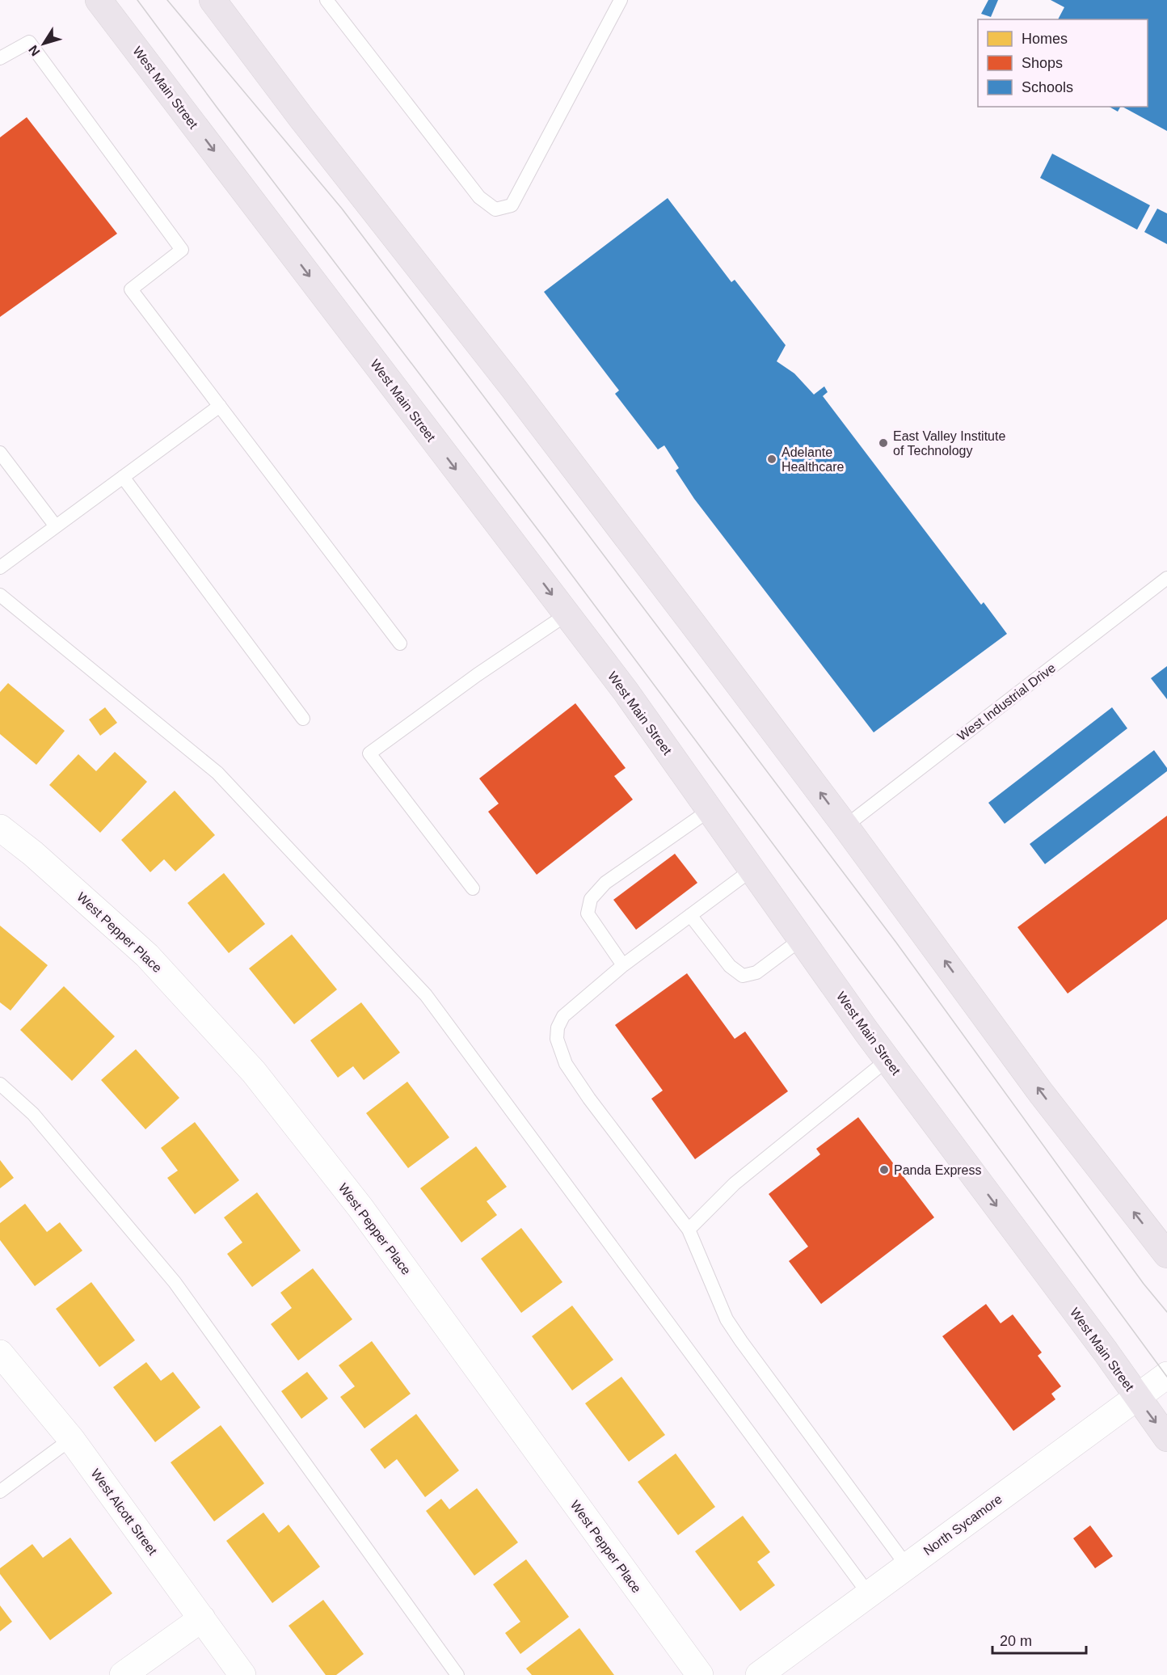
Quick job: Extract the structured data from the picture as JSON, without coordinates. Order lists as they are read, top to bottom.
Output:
{
  "streets": {
    "main road": ["West Main Street"],
    "street": ["West Pepper Place", "West Alcott Street", "North Sycamore"],
    "lane": ["West Industrial Drive"]
  },
  "crossings": [
    ["West Main Street", "North Sycamore"]
  ],
  "places": ["East Valley Institute of Technology", "Adelante Healthcare", "Panda Express"],
  "legend": ["Homes", "Shops", "Schools"],
  "scale_bar": "20 m",
  "north": "bottom left"
}
